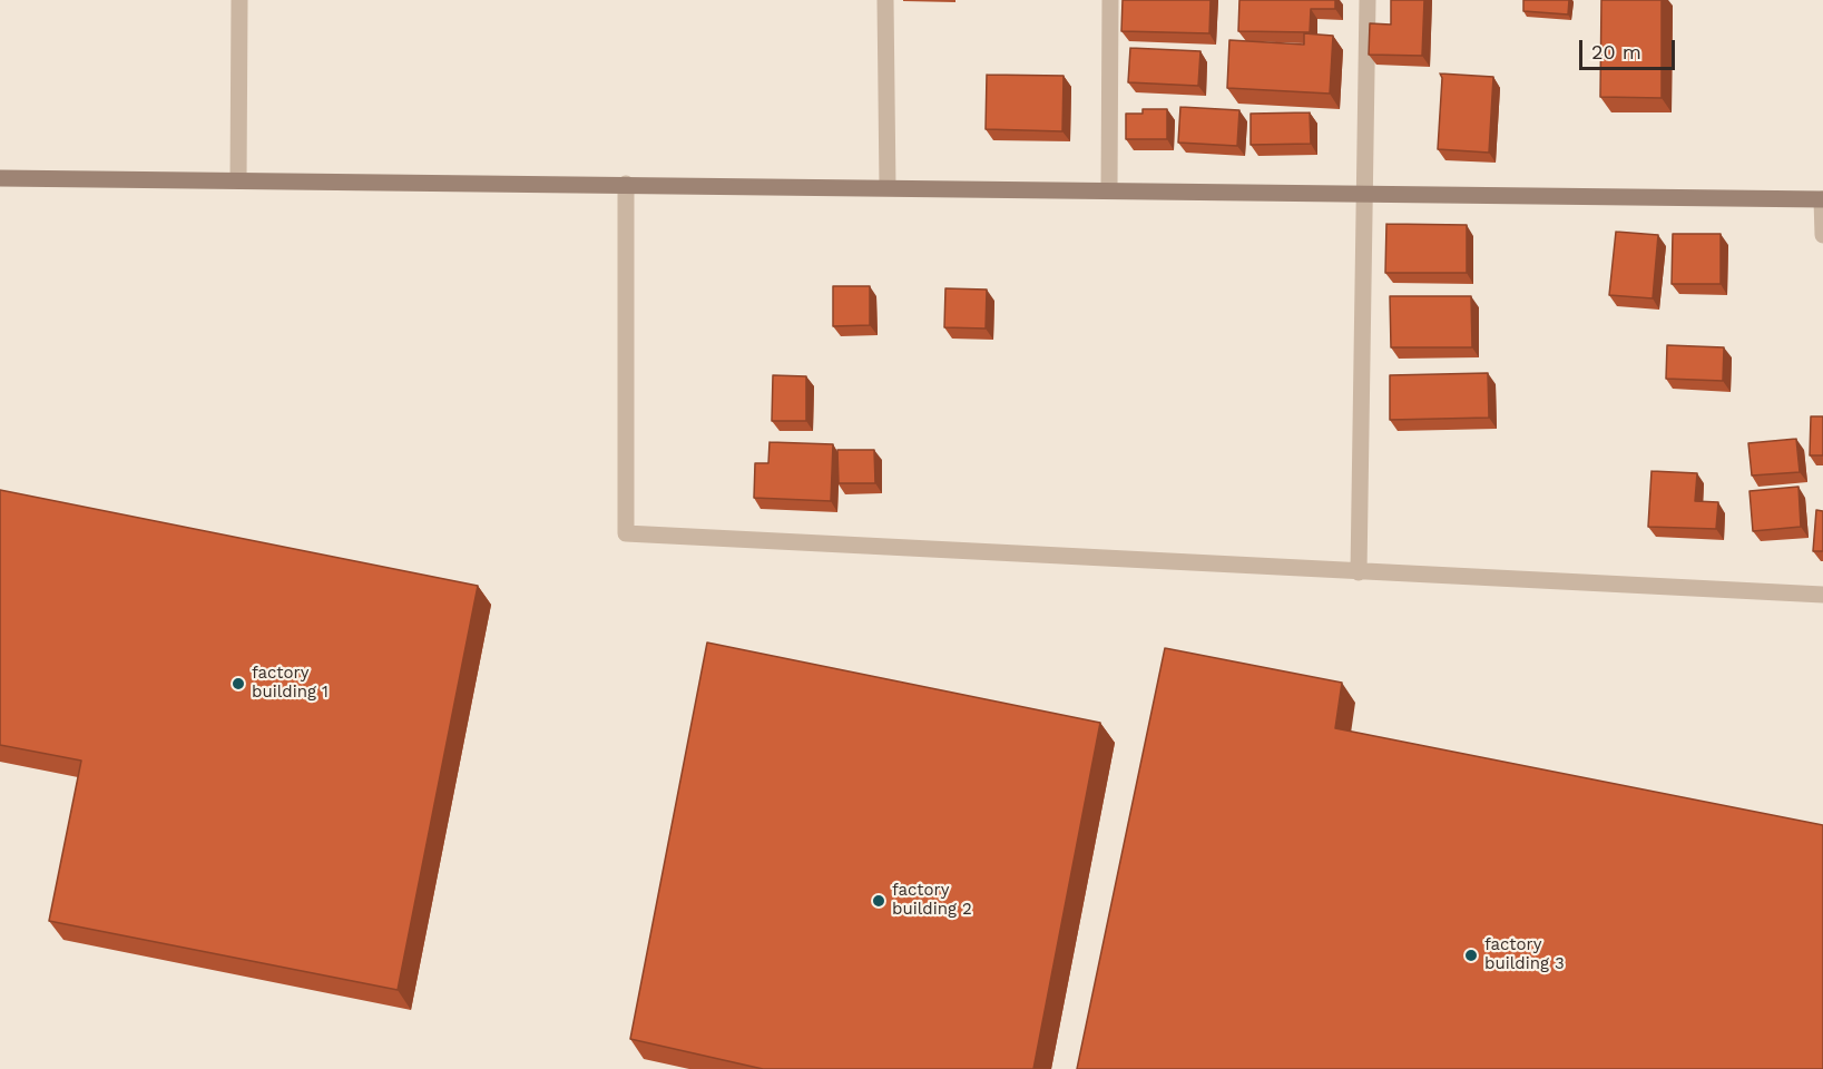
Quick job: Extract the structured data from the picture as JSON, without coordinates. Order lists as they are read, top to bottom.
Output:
{
  "places": ["factory building 1", "factory building 2", "factory building 3"],
  "scale_bar": "20 m"
}
